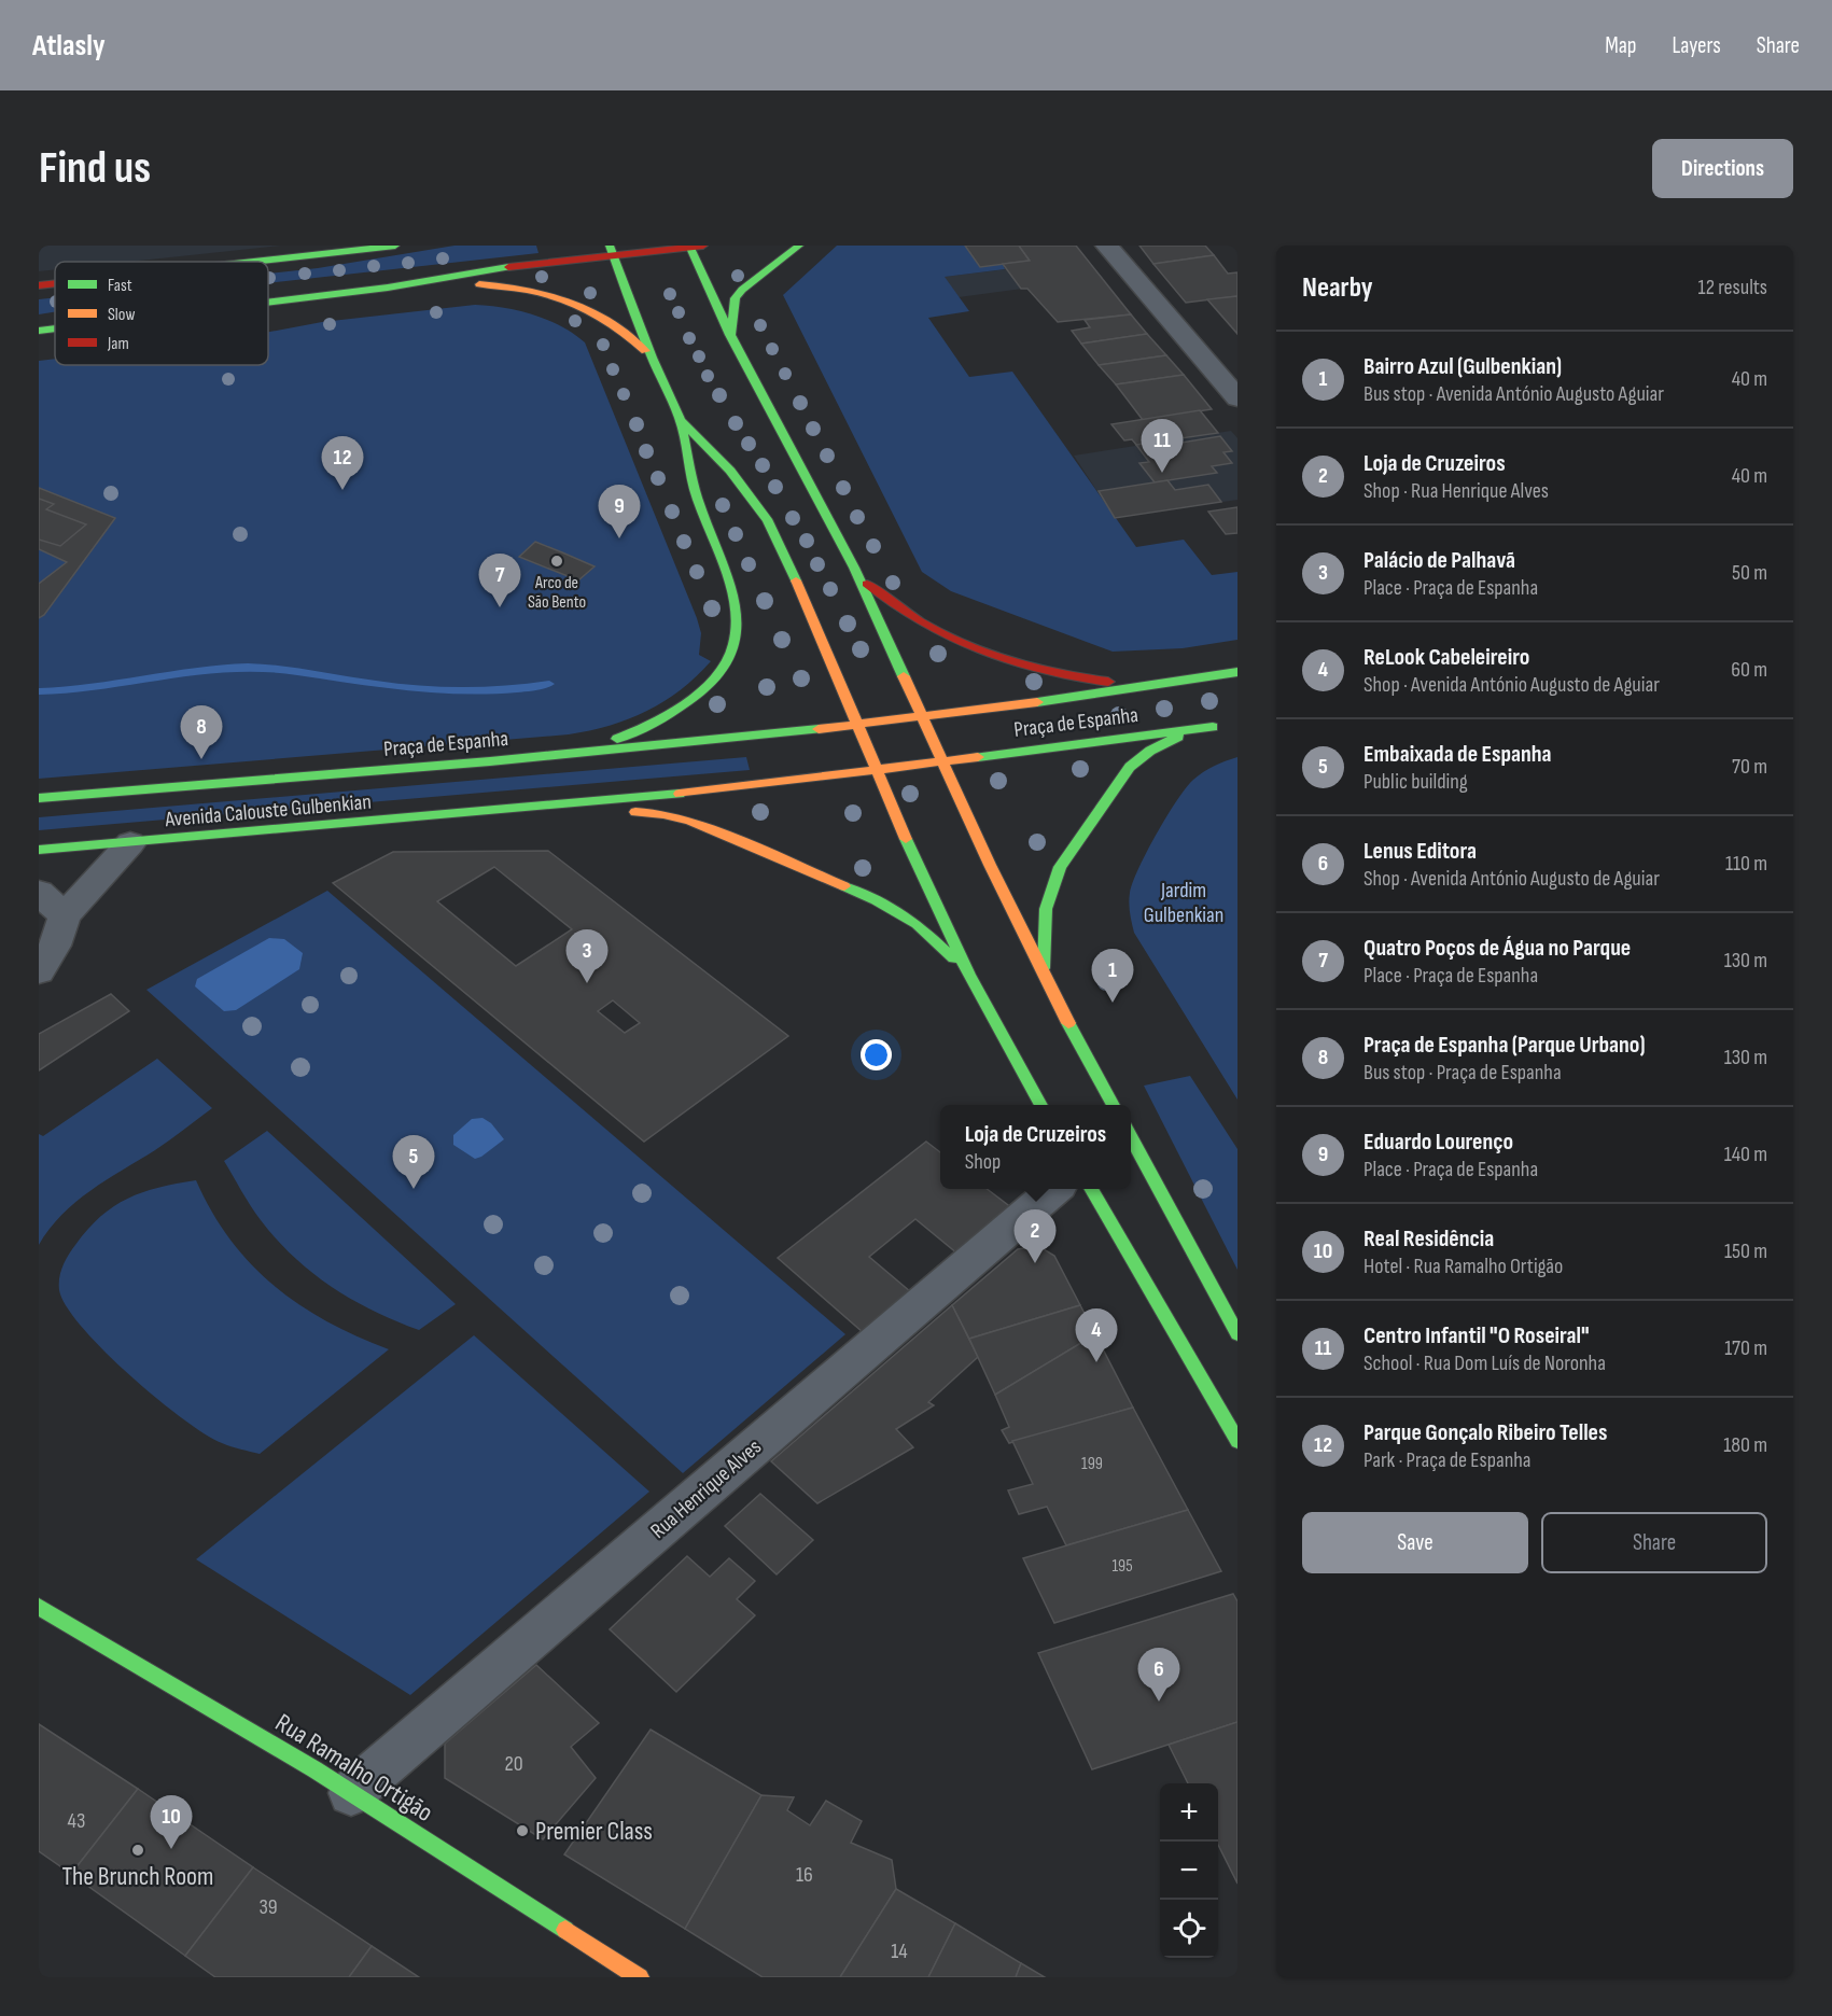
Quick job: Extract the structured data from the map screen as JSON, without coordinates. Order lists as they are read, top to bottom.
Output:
{
  "streets": {
    "main road": ["Praça de Espanha", "Avenida Calouste Gulbenkian", "Rua Ramalho Ortigão"],
    "street": ["Rua Henrique Alves"]
  },
  "crossings": [
    ["Praça de Espanha", "Avenida Calouste Gulbenkian"],
    ["Rua Henrique Alves", "Rua Ramalho Ortigão"]
  ],
  "parks": ["Jardim Gulbenkian"],
  "places": ["Arco de São Bento", "Premier Class", "The Brunch Room"],
  "house_numbers": [
    "199",
    "195",
    "20",
    "43",
    "16",
    "39",
    "14"
  ],
  "legend": ["Fast", "Slow", "Jam"],
  "page": {
    "header": "Atlasly",
    "nav": ["Map", "Layers", "Share"],
    "buttons": [
      "Directions",
      ["Save", "Share"]
    ],
    "title": "Find us",
    "heading": ["Nearby", "12 results"],
    "list": [
      {
        "mark": "1",
        "name": "Bairro Azul (Gulbenkian)",
        "note": "Bus stop · Avenida António Augusto Aguiar",
        "value": "40 m"
      },
      {
        "mark": "2",
        "name": "Loja de Cruzeiros",
        "note": "Shop · Rua Henrique Alves",
        "value": "40 m"
      },
      {
        "mark": "3",
        "name": "Palácio de Palhavã",
        "note": "Place · Praça de Espanha",
        "value": "50 m"
      },
      {
        "mark": "4",
        "name": "ReLook Cabeleireiro",
        "note": "Shop · Avenida António Augusto de Aguiar",
        "value": "60 m"
      },
      {
        "mark": "5",
        "name": "Embaixada de Espanha",
        "note": "Public building",
        "value": "70 m"
      },
      {
        "mark": "6",
        "name": "Lenus Editora",
        "note": "Shop · Avenida António Augusto de Aguiar",
        "value": "110 m"
      },
      {
        "mark": "7",
        "name": "Quatro Poços de Água no Parque",
        "note": "Place · Praça de Espanha",
        "value": "130 m"
      },
      {
        "mark": "8",
        "name": "Praça de Espanha (Parque Urbano)",
        "note": "Bus stop · Praça de Espanha",
        "value": "130 m"
      },
      {
        "mark": "9",
        "name": "Eduardo Lourenço",
        "note": "Place · Praça de Espanha",
        "value": "140 m"
      },
      {
        "mark": "10",
        "name": "Real Residência",
        "note": "Hotel · Rua Ramalho Ortigão",
        "value": "150 m"
      },
      {
        "mark": "11",
        "name": "Centro Infantil \"O Roseiral\"",
        "note": "School · Rua Dom Luís de Noronha",
        "value": "170 m"
      },
      {
        "mark": "12",
        "name": "Parque Gonçalo Ribeiro Telles",
        "note": "Park · Praça de Espanha",
        "value": "180 m"
      }
    ],
    "pins": [
      "11",
      "12",
      "9",
      "7",
      "8",
      "3",
      "1",
      "5",
      "2",
      "4",
      "6",
      "10"
    ],
    "popup": ["Loja de Cruzeiros", "Shop"],
    "map_buttons": ["+", "−"]
  }
}
